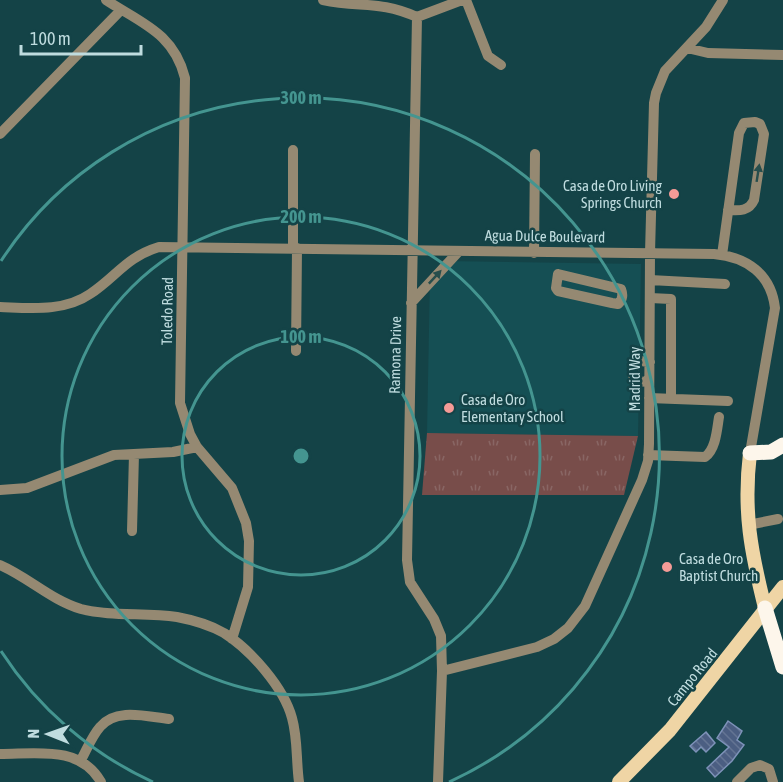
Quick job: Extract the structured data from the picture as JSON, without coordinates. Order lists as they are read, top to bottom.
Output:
{
  "streets": {
    "main road": ["Agua Dulce Boulevard", "Campo Road"],
    "street": ["Toledo Road", "Ramona Drive", "Madrid Way"]
  },
  "crossings": [
    ["Agua Dulce Boulevard", "Toledo Road"],
    ["Agua Dulce Boulevard", "Ramona Drive"],
    ["Agua Dulce Boulevard", "Madrid Way"],
    ["Agua Dulce Boulevard", "Campo Road"],
    ["Ramona Drive", "Madrid Way"]
  ],
  "places": ["Casa de Oro Living Springs Church", "Casa de Oro Elementary School", "Casa de Oro Baptist Church"],
  "scale_bar": "100 m",
  "north": "left",
  "rings": ["300 m", "200 m", "100 m"]
}
